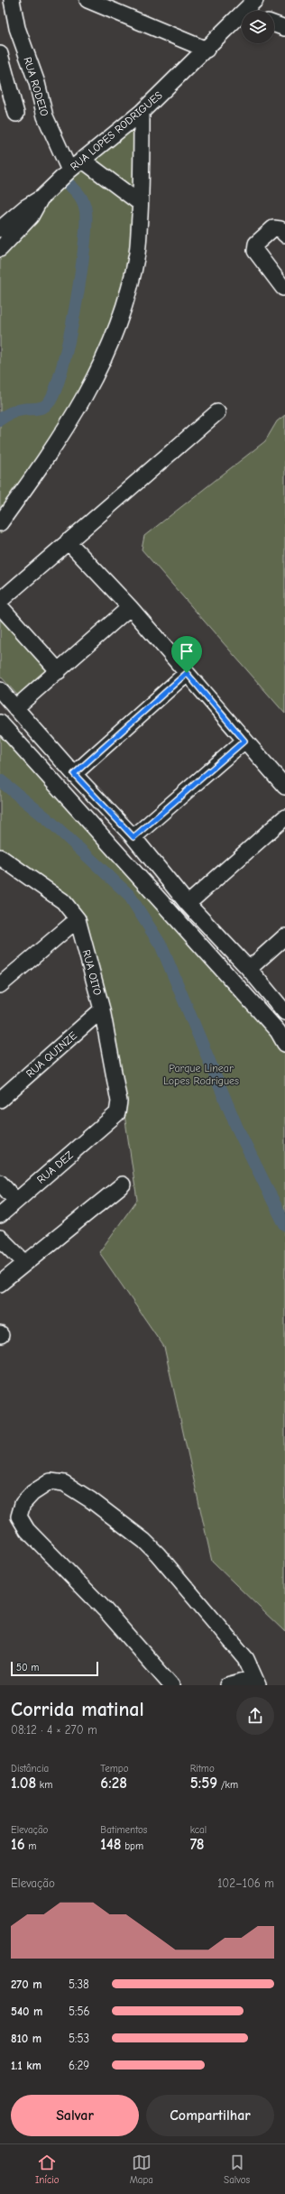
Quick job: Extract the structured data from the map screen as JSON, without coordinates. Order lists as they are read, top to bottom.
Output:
{
  "streets": {
    "street": [
      "RUA RODEIO",
      "RUA LOPES RODRIGUES",
      "RUA OITO",
      "RUA QUINZE",
      "RUA DEZ"
    ]
  },
  "crossings": [
    ["RUA RODEIO", "RUA LOPES RODRIGUES"],
    ["RUA OITO", "RUA QUINZE"],
    ["RUA OITO", "RUA DEZ"]
  ],
  "parks": ["Parque Linear Lopes Rodrigues"],
  "scale_bar": "50 m",
  "page": {
    "scale": "50 m",
    "heading": ["Corrida matinal", "08:12 · 4 × 270 m"],
    "stats": [
      ["Distância", "1.08 km"],
      ["Tempo", "6:28"],
      ["Ritmo", "5:59 /km"],
      ["Elevação", "16 m"],
      ["Batimentos", "148 bpm"],
      ["kcal", "78"]
    ],
    "chart": ["Elevação", "102–106 m"],
    "list": [
      {
        "name": "270 m",
        "note": "5:38"
      },
      {
        "name": "540 m",
        "note": "5:56"
      },
      {
        "name": "810 m",
        "note": "5:53"
      },
      {
        "name": "1.1 km",
        "note": "6:29"
      }
    ],
    "buttons": ["Salvar", "Compartilhar"],
    "tabs": ["Início", "Mapa", "Salvos"]
  }
}
